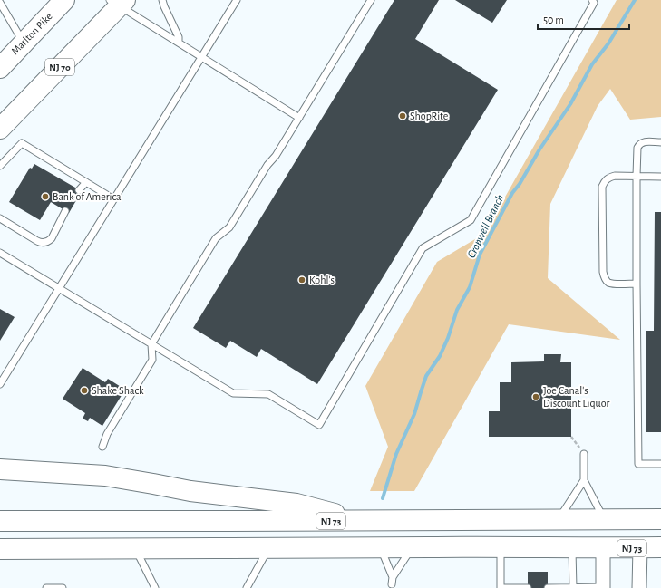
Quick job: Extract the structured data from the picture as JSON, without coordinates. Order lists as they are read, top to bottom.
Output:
{
  "streets": {
    "highway": ["Marlton Pike", "NJ 70", "NJ 73"]
  },
  "water": ["Cropwell Branch"],
  "places": [
    "ShopRite",
    "Bank of America",
    "Kohl's",
    "Shake Shack",
    "Joe Canal's Discount Liquor"
  ],
  "scale_bar": "50 m"
}
